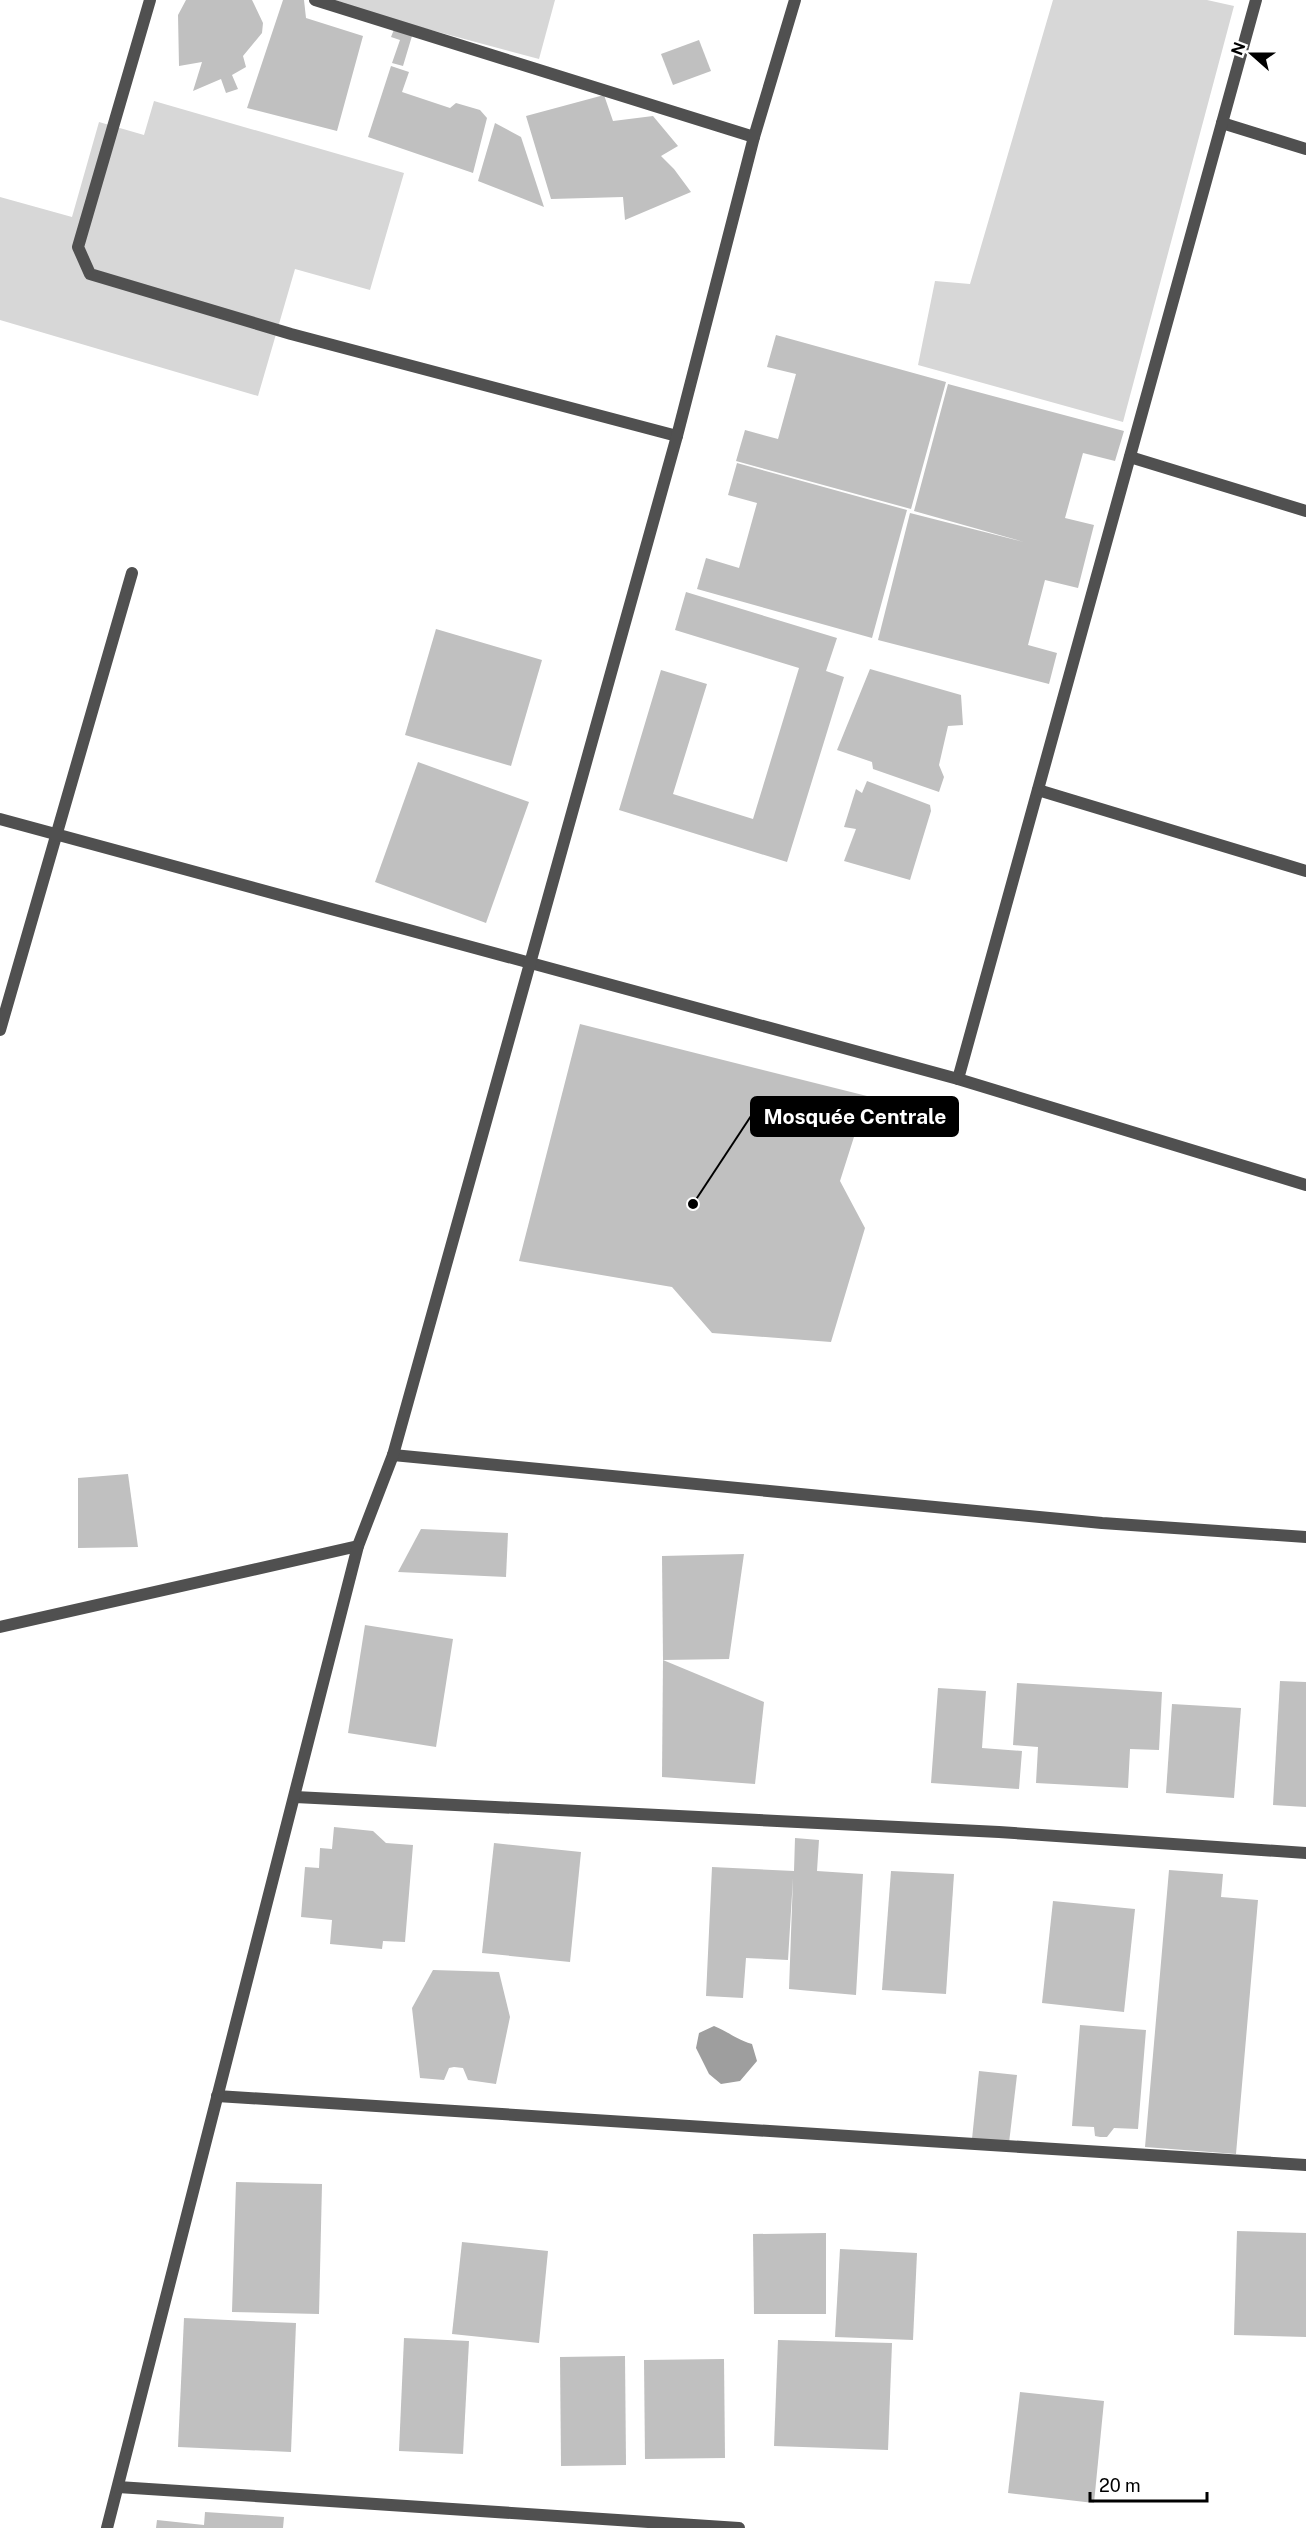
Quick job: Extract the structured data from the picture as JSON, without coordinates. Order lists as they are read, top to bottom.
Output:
{
  "places": ["Mosquée Centrale"],
  "scale_bar": "20 m",
  "north": "left"
}
